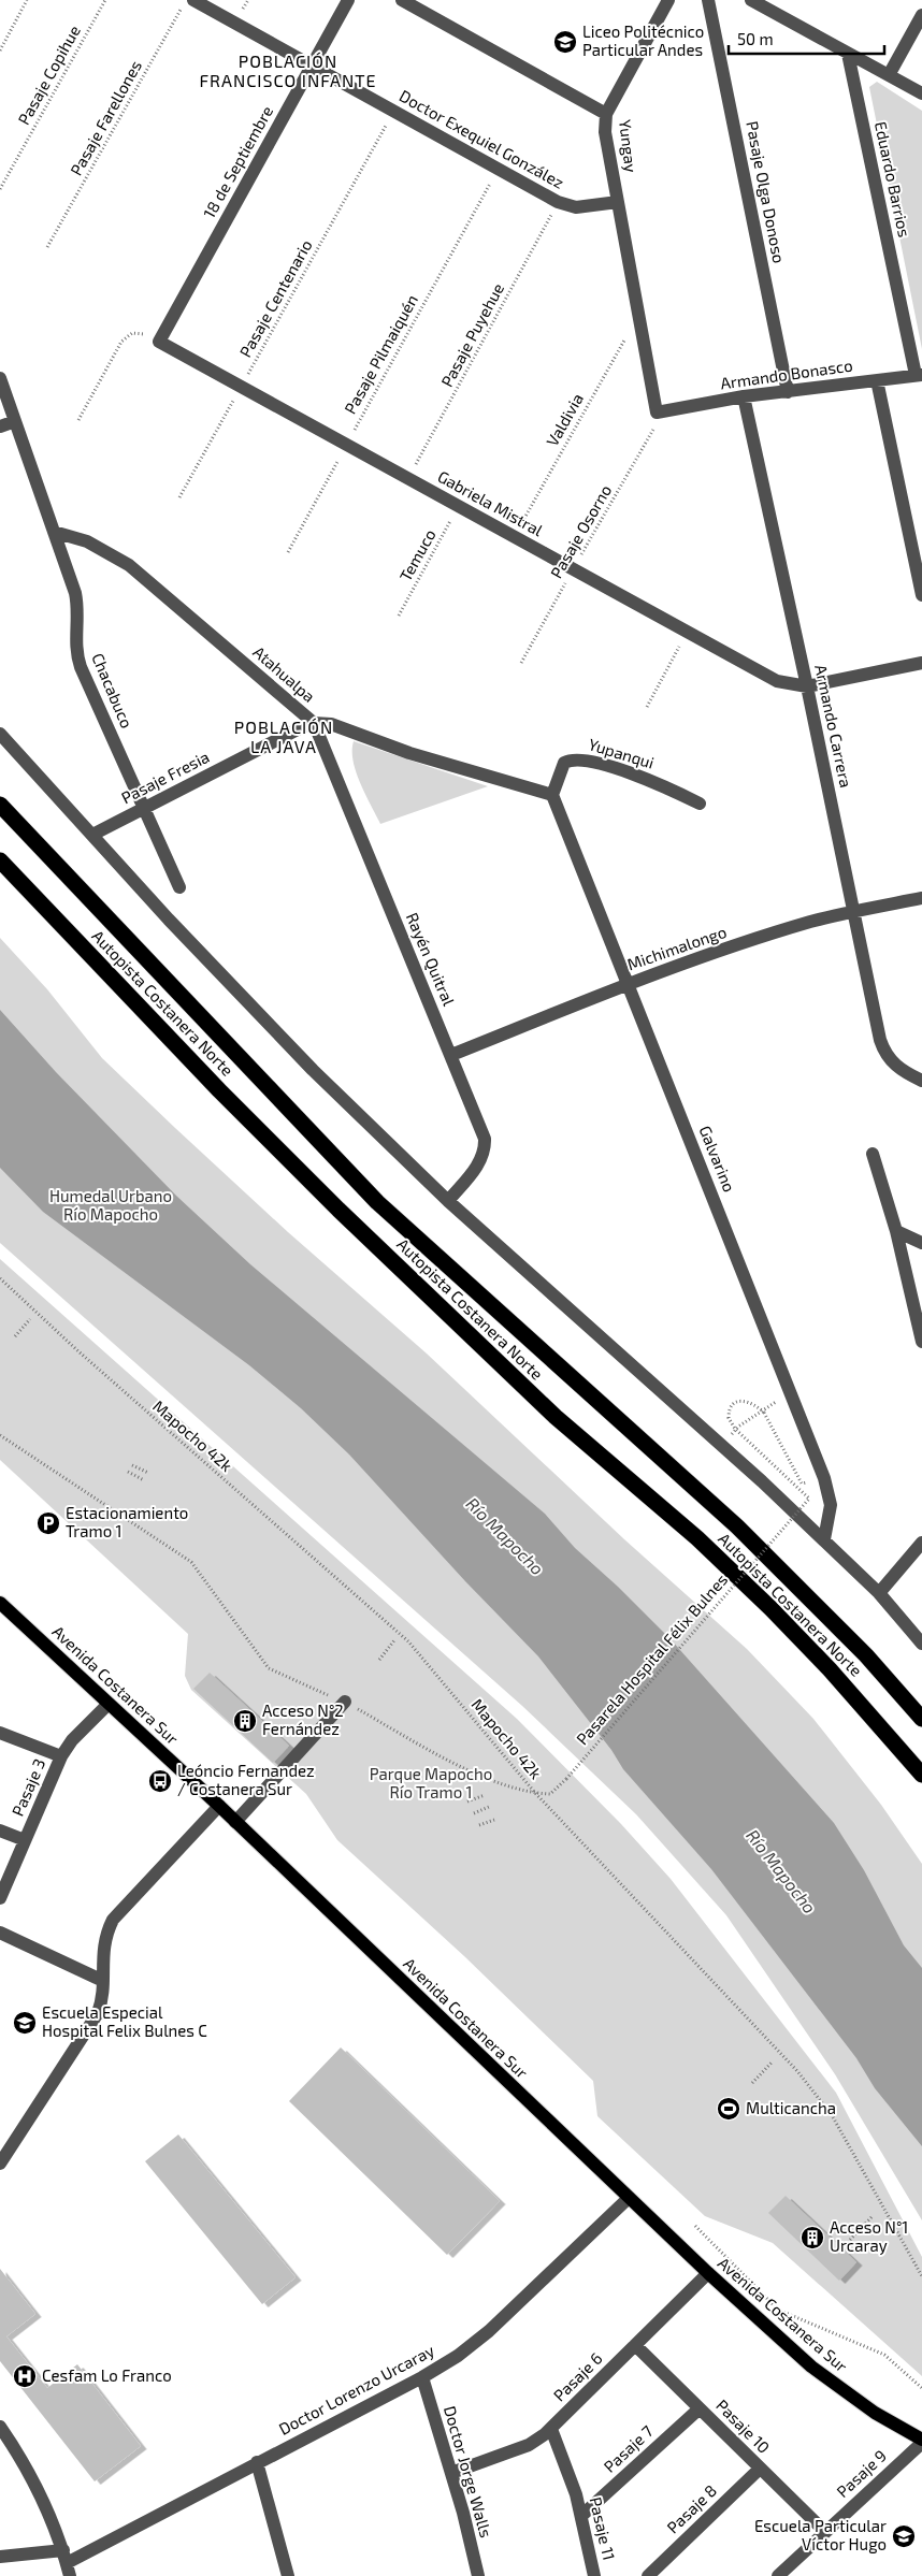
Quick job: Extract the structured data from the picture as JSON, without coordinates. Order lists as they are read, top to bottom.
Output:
{
  "streets": {
    "highway": ["Autopista Costanera Norte"],
    "main road": ["Avenida Costanera Sur"],
    "street": [
      "Doctor Exequiel González",
      "Yungay",
      "18 de Septiembre",
      "Eduardo Barrios",
      "Pasaje Olga Donoso",
      "Armando Bonasco",
      "Gabriela Mistral",
      "Atahualpa",
      "Chacabuco",
      "Armando Carrera",
      "Yupanqui",
      "Pasaje Fresia",
      "Michimalongo",
      "Rayén Quitral",
      "Galvarino",
      "Pasaje 3",
      "Pasaje 6",
      "Doctor Lorenzo Urcaray",
      "Pasaje 10",
      "Pasaje 7",
      "Doctor Jorge Walls",
      "Pasaje 9",
      "Pasaje 8",
      "Pasaje 11"
    ],
    "path": [
      "Pasaje Copihue",
      "Pasaje Farellones",
      "Pasaje Centenario",
      "Pasaje Puyehue",
      "Pasaje Pilmaiquén",
      "Valdivia",
      "Pasaje Osorno",
      "Temuco",
      "Mapocho 42k",
      "Pasarela Hospital Félix Bulnes"
    ]
  },
  "crossings": [
    ["Doctor Exequiel González", "Yungay"],
    ["Doctor Exequiel González", "18 de Septiembre"],
    ["Doctor Exequiel González", "Pasaje Centenario"],
    ["Doctor Exequiel González", "Pasaje Puyehue"],
    ["Doctor Exequiel González", "Pasaje Pilmaiquén"],
    ["Yungay", "Armando Bonasco"],
    ["Yungay", "Valdivia"],
    ["Yungay", "Pasaje Osorno"],
    ["18 de Septiembre", "Gabriela Mistral"],
    ["Eduardo Barrios", "Armando Bonasco"],
    ["Pasaje Olga Donoso", "Armando Bonasco"],
    ["Pasaje Centenario", "Gabriela Mistral"],
    ["Pasaje Puyehue", "Gabriela Mistral"],
    ["Pasaje Pilmaiquén", "Gabriela Mistral"],
    ["Armando Bonasco", "Pasaje Osorno"],
    ["Armando Bonasco", "Armando Carrera"],
    ["Valdivia", "Gabriela Mistral"],
    ["Gabriela Mistral", "Pasaje Osorno"],
    ["Gabriela Mistral", "Temuco"],
    ["Gabriela Mistral", "Armando Carrera"],
    ["Atahualpa", "Chacabuco"],
    ["Atahualpa", "Yupanqui"],
    ["Atahualpa", "Pasaje Fresia"],
    ["Atahualpa", "Rayén Quitral"],
    ["Atahualpa", "Galvarino"],
    ["Chacabuco", "Pasaje Fresia"],
    ["Armando Carrera", "Michimalongo"],
    ["Yupanqui", "Galvarino"],
    ["Pasaje Fresia", "Rayén Quitral"],
    ["Michimalongo", "Rayén Quitral"],
    ["Michimalongo", "Galvarino"],
    ["Mapocho 42k", "Pasarela Hospital Félix Bulnes"],
    ["Avenida Costanera Sur", "Pasaje 3"],
    ["Avenida Costanera Sur", "Pasaje 6"],
    ["Avenida Costanera Sur", "Doctor Lorenzo Urcaray"],
    ["Avenida Costanera Sur", "Pasaje 9"],
    ["Pasaje 6", "Pasaje 10"],
    ["Pasaje 6", "Doctor Jorge Walls"],
    ["Pasaje 6", "Pasaje 11"],
    ["Doctor Lorenzo Urcaray", "Doctor Jorge Walls"],
    ["Pasaje 10", "Pasaje 7"],
    ["Pasaje 10", "Pasaje 9"],
    ["Pasaje 10", "Pasaje 8"],
    ["Pasaje 7", "Pasaje 11"]
  ],
  "districts": ["POBLACIÓN FRANCISCO INFANTE", "POBLACIÓN LA JAVA"],
  "water": ["Río Mapocho"],
  "parks": ["Humedal Urbano Río Mapocho", "Parque Mapocho Río Tramo 1"],
  "places": {
    "school or university": ["Liceo Politécnico Particular Andes", "Escuela Especial Hospital Felix Bulnes C", "Escuela Particular Víctor Hugo"],
    "parking": ["Estacionamiento Tramo 1"],
    "building": ["Acceso N°2 Fernández", "Acceso N°1 Urcaray"],
    "bus stop": ["Leóncio Fernandez / Costanera Sur"],
    "sports": ["Multicancha"],
    "hospital": ["Cesfam Lo Franco"]
  },
  "scale_bar": "50 m"
}
